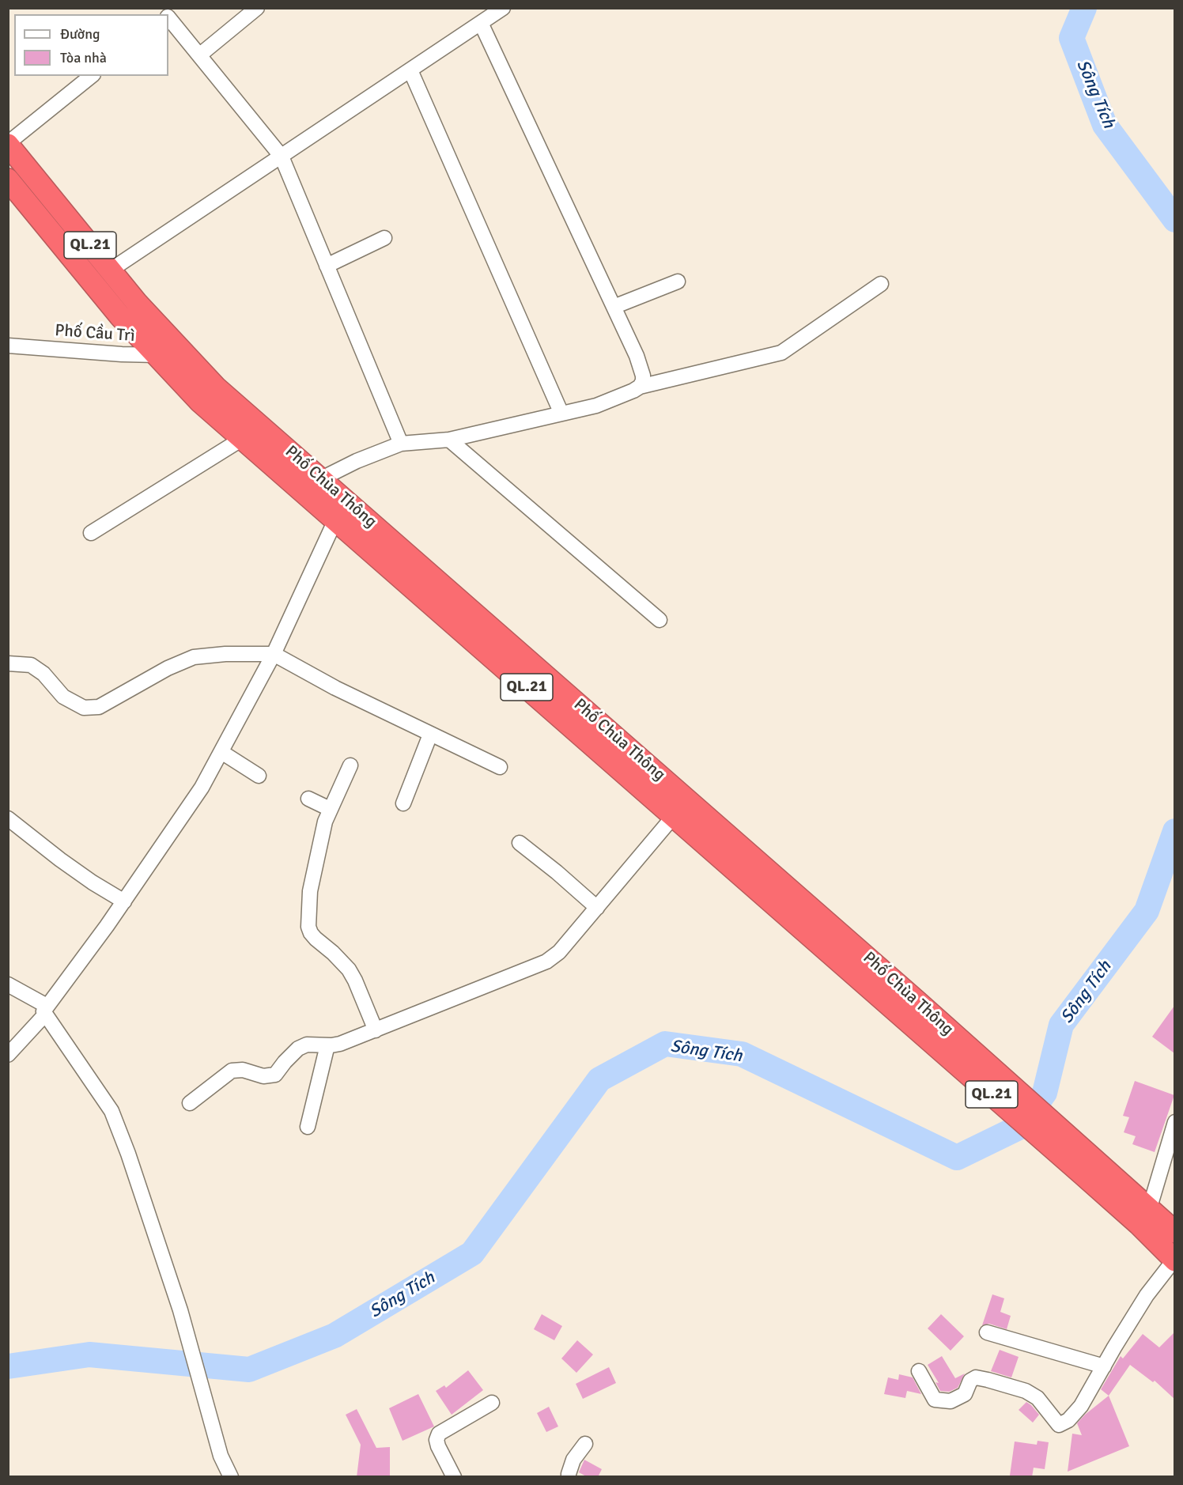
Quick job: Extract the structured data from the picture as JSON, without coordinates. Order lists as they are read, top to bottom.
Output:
{
  "streets": {
    "highway": ["QL.21", "Phố Chùa Thông"],
    "street": ["Phố Cầu Trì"]
  },
  "crossings": [
    ["Phố Cầu Trì", "Phố Chùa Thông"]
  ],
  "water": ["Sông Tích"],
  "legend": ["Đường", "Tòa nhà"]
}
